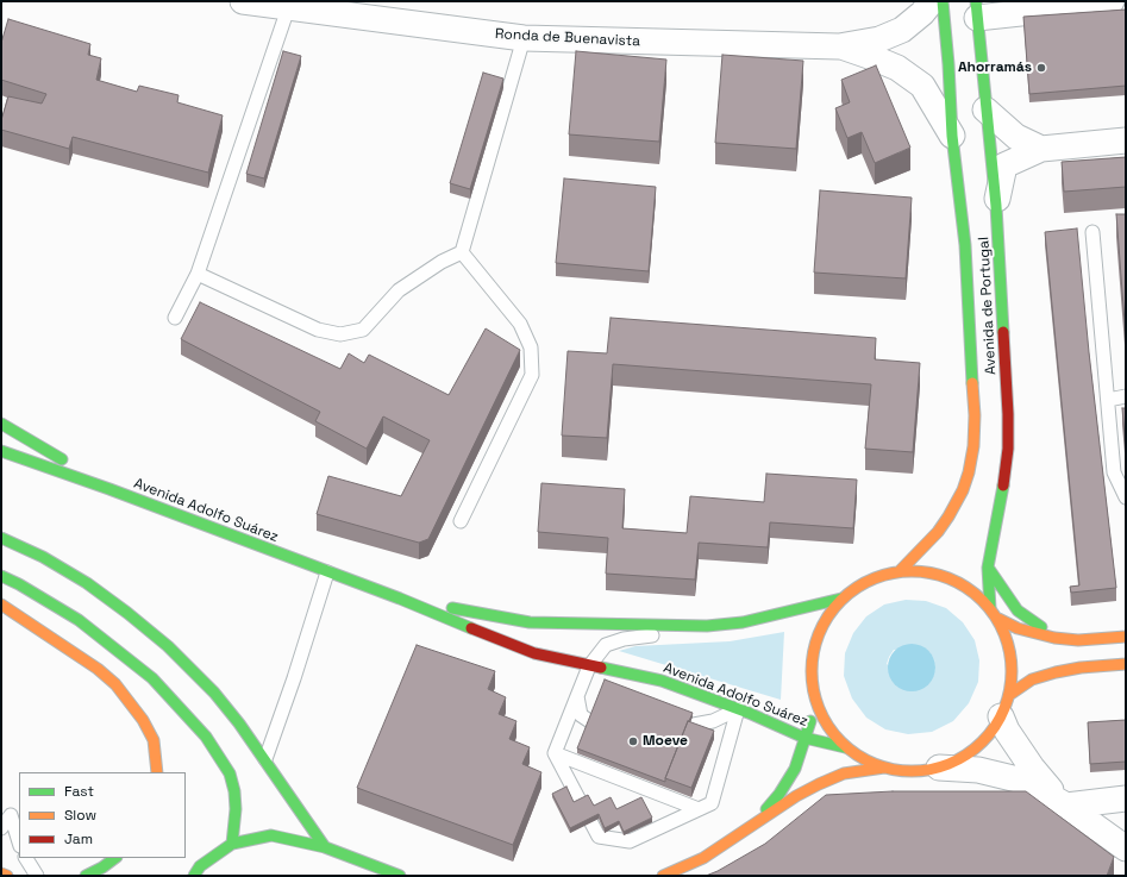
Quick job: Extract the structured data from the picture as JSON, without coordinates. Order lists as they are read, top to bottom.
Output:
{
  "streets": {
    "main road": ["Avenida de Portugal", "Avenida Adolfo Suárez"],
    "street": ["Ronda de Buenavista"]
  },
  "crossings": [
    ["Ronda de Buenavista", "Avenida de Portugal"]
  ],
  "places": ["Ahorramás", "Moeve"],
  "legend": ["Fast", "Slow", "Jam"]
}
